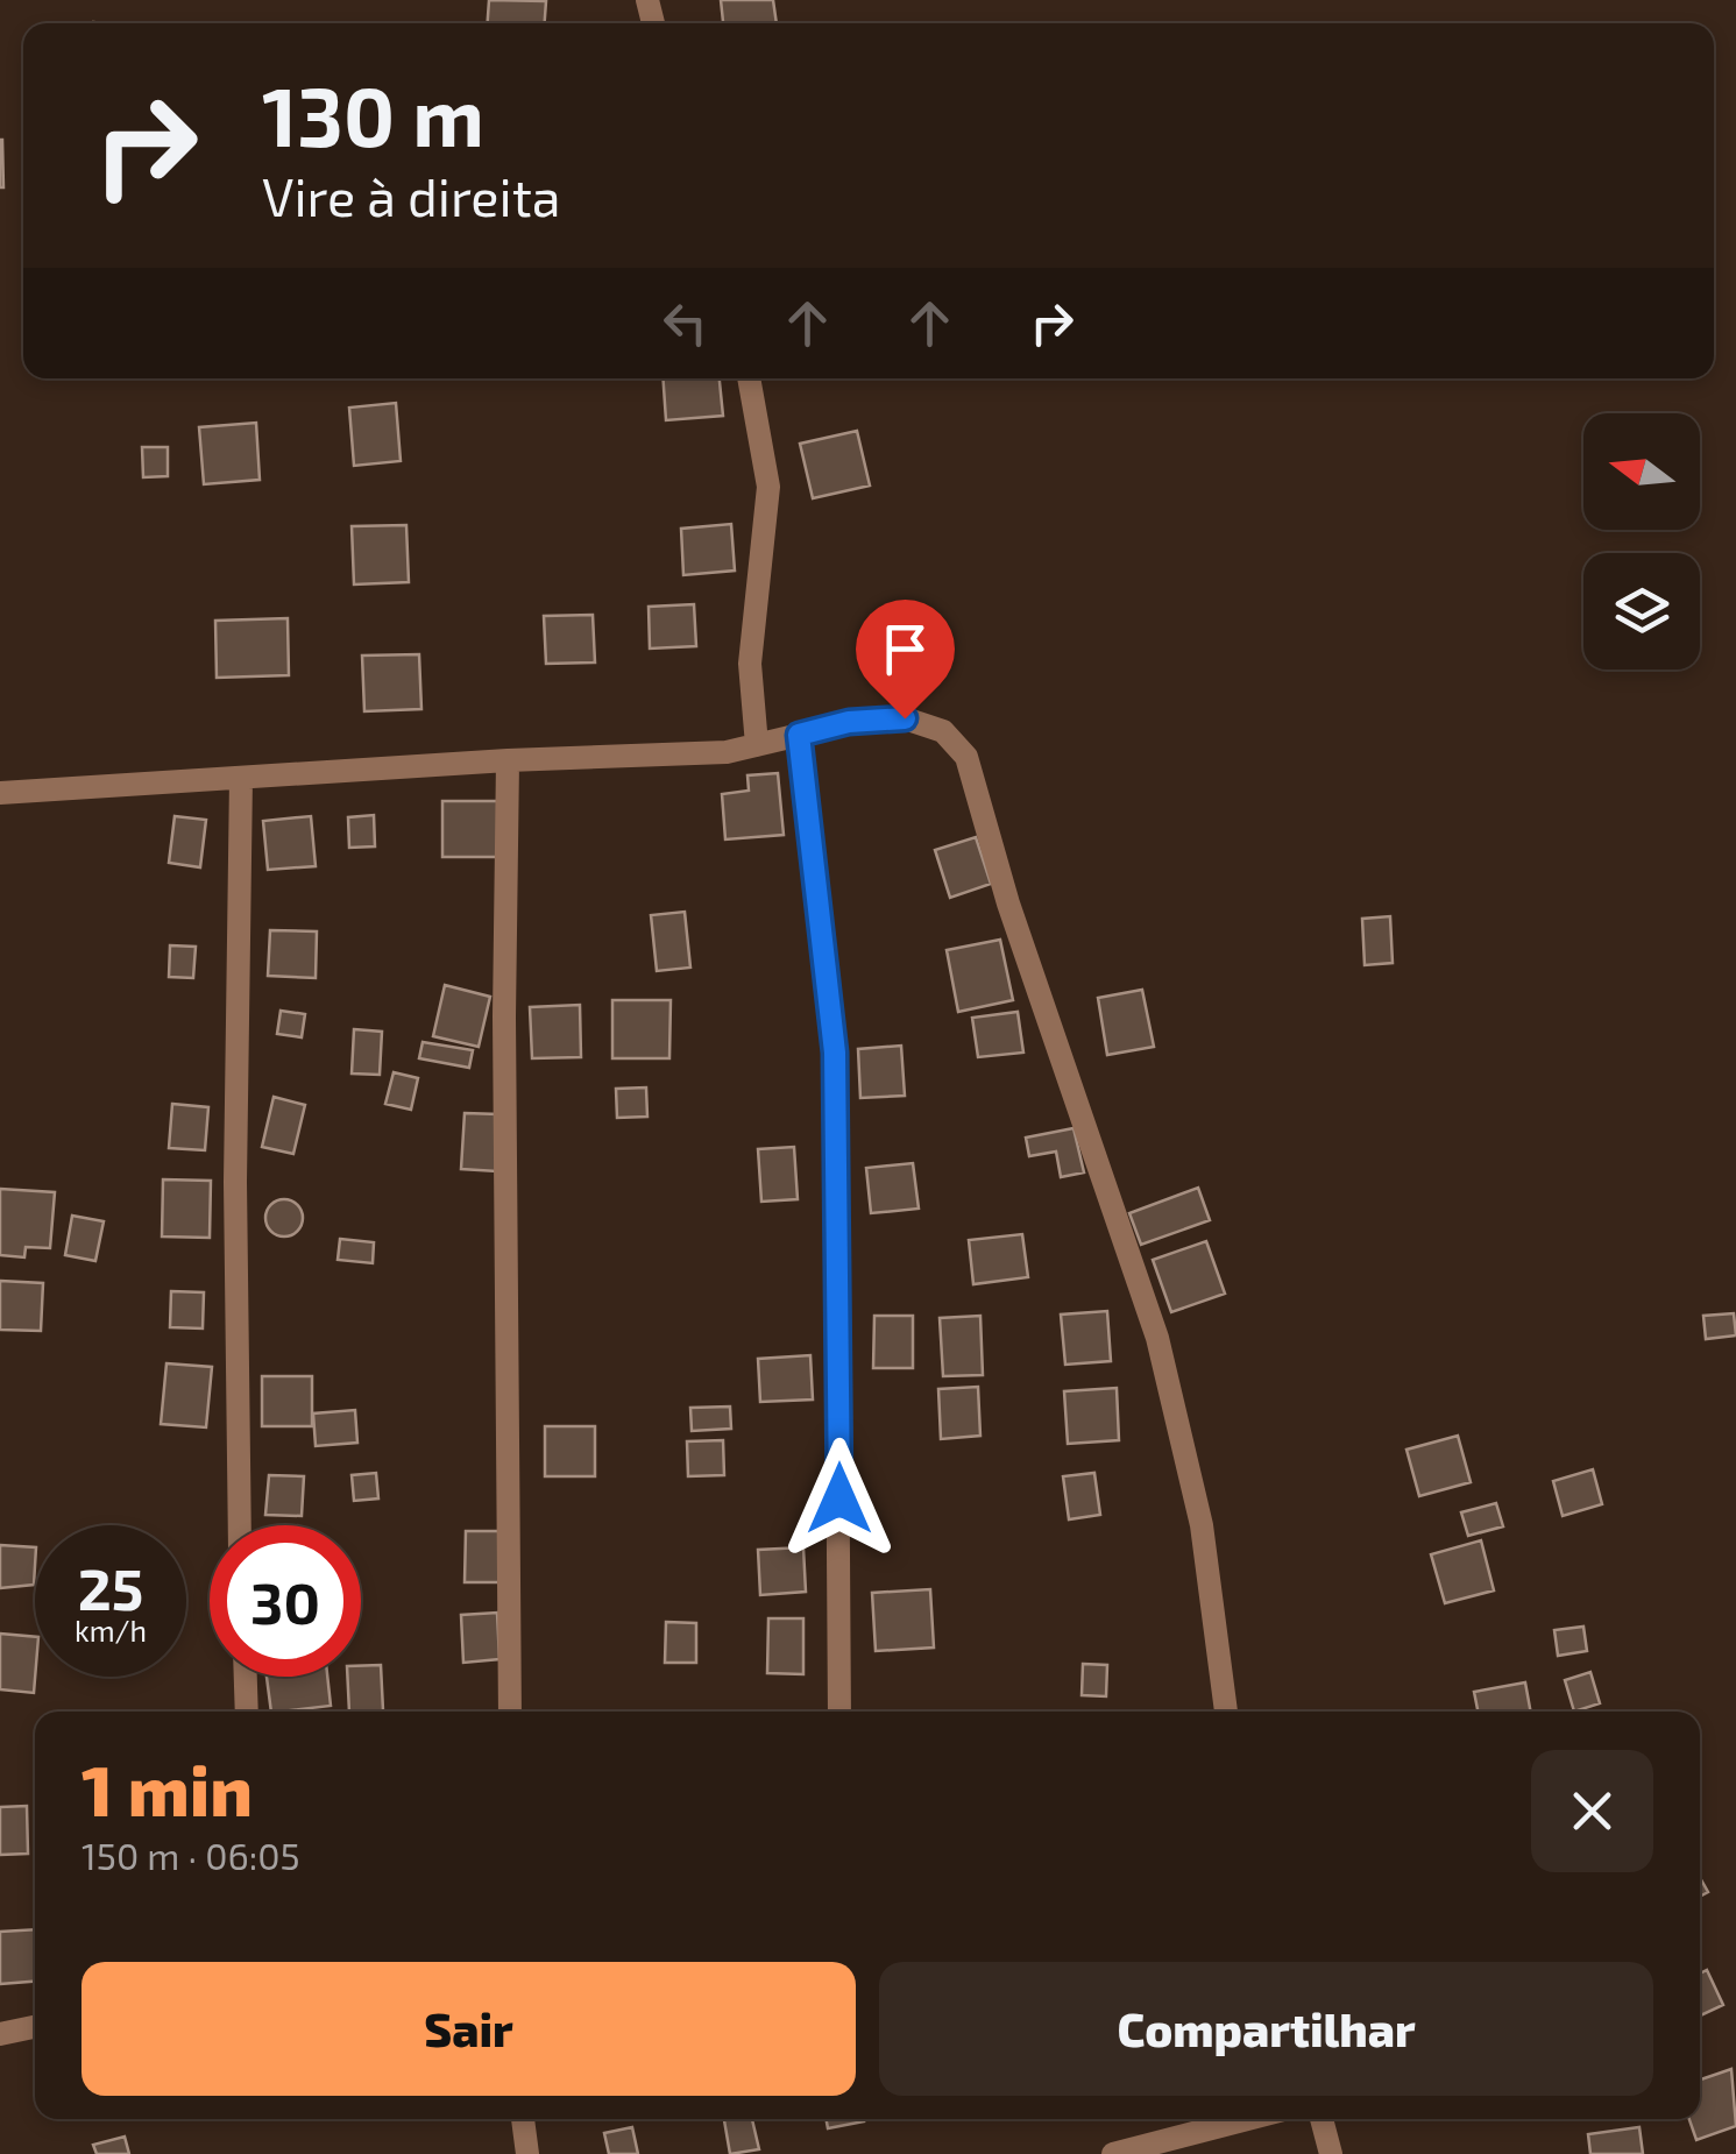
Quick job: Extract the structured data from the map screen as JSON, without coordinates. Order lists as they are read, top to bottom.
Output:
{
  "north": "left",
  "page": {
    "turn": ["130 m", "Vire à direita"],
    "speed": "25 km/h",
    "limit": "30",
    "heading": ["1 min", "150 m · 06:05"],
    "buttons": ["Sair", "Compartilhar"]
  }
}
